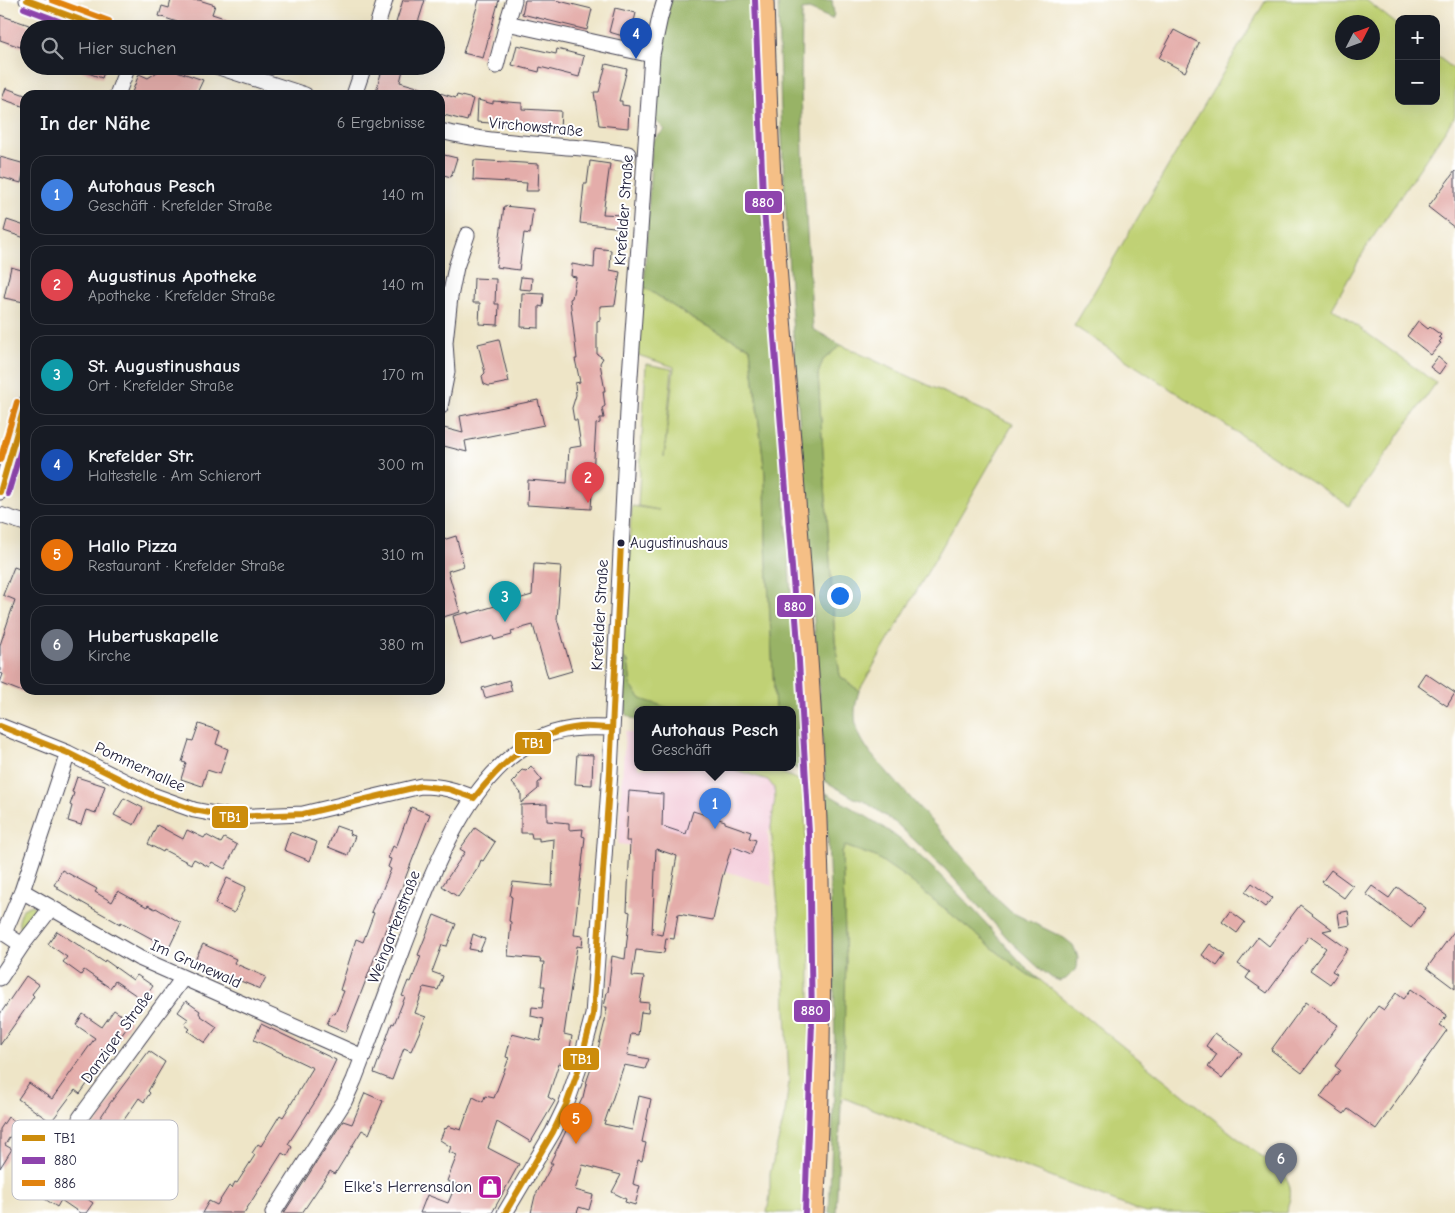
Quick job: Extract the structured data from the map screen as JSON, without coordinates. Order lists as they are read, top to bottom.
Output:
{
  "streets": {
    "street": [
      "Virchowstraße",
      "Krefelder Straße",
      "Pommernallee",
      "Weingartenstraße",
      "Im Grunewald",
      "Danziger Straße"
    ]
  },
  "crossings": [
    ["Krefelder Straße", "Weingartenstraße"],
    ["Pommernallee", "Weingartenstraße"],
    ["Weingartenstraße", "Im Grunewald"],
    ["Im Grunewald", "Danziger Straße"]
  ],
  "places": {
    "other": ["Augustinushaus"],
    "shop": ["Elke's Herrensalon"]
  },
  "lines": ["transit line TB1", "transit line 880", "transit line 886"],
  "legend": ["TB1", "880", "886"],
  "north": "top right",
  "page": {
    "map_buttons": ["+", "−"],
    "pins": [
      "4",
      "2",
      "3",
      "1",
      "5",
      "6"
    ],
    "search": "Hier suchen",
    "heading": ["In der Nähe", "6 Ergebnisse"],
    "list": [
      {
        "mark": "1",
        "name": "Autohaus Pesch",
        "note": "Geschäft · Krefelder Straße",
        "value": "140 m"
      },
      {
        "mark": "2",
        "name": "Augustinus Apotheke",
        "note": "Apotheke · Krefelder Straße",
        "value": "140 m"
      },
      {
        "mark": "3",
        "name": "St. Augustinushaus",
        "note": "Ort · Krefelder Straße",
        "value": "170 m"
      },
      {
        "mark": "4",
        "name": "Krefelder Str.",
        "note": "Haltestelle · Am Schierort",
        "value": "300 m"
      },
      {
        "mark": "5",
        "name": "Hallo Pizza",
        "note": "Restaurant · Krefelder Straße",
        "value": "310 m"
      },
      {
        "mark": "6",
        "name": "Hubertuskapelle",
        "note": "Kirche",
        "value": "380 m"
      }
    ],
    "popup": ["Autohaus Pesch", "Geschäft"]
  }
}
